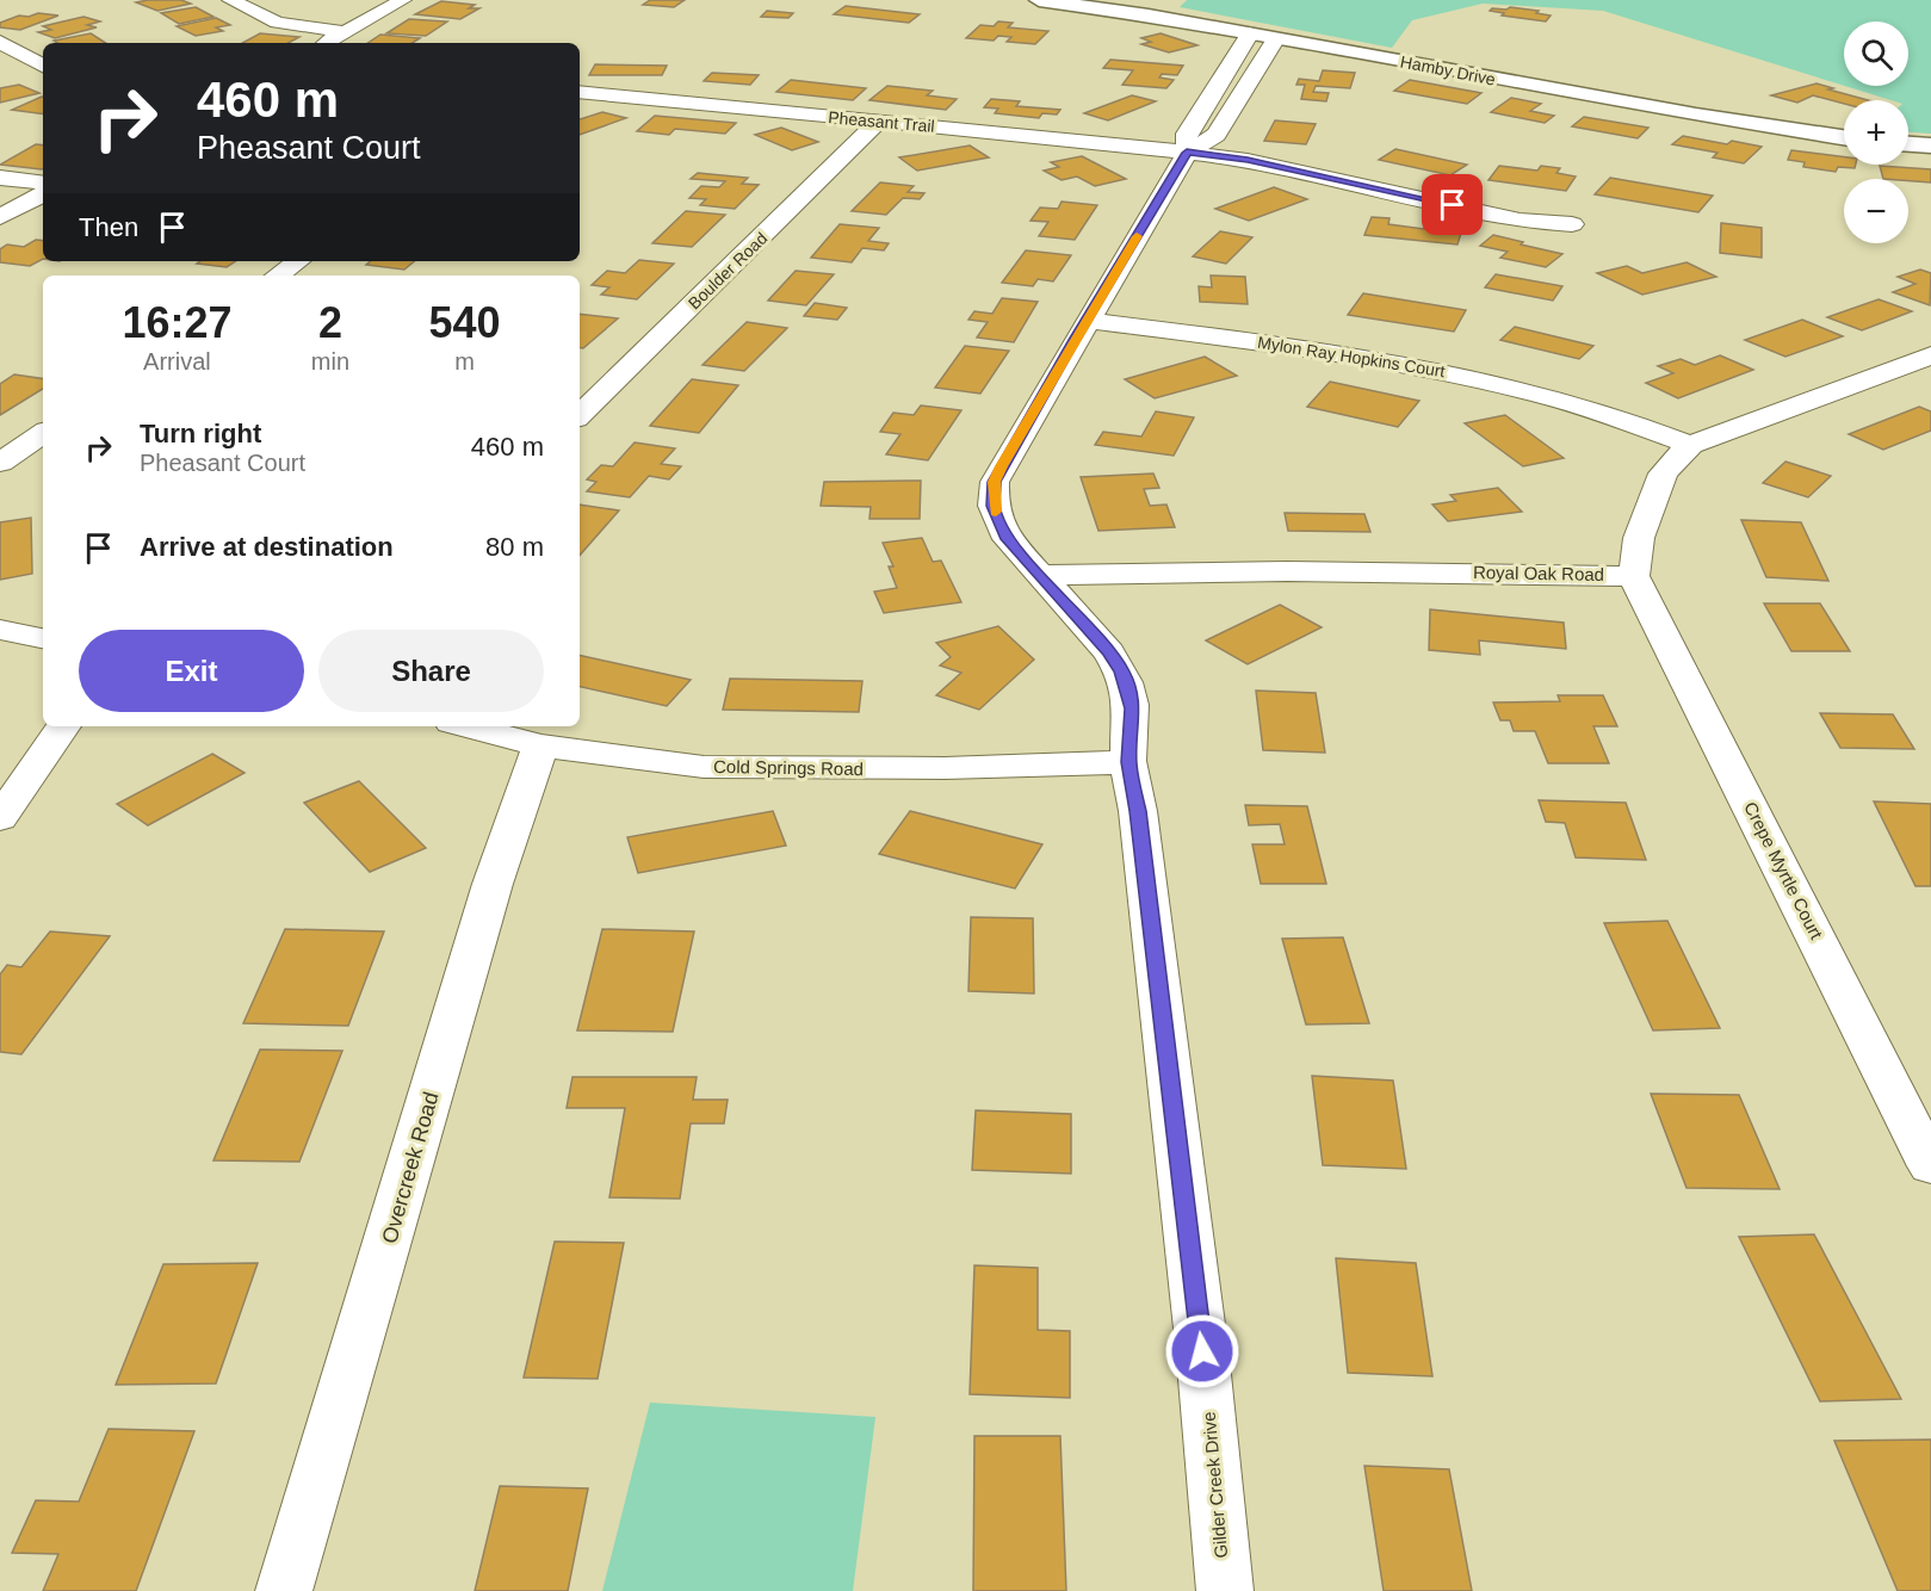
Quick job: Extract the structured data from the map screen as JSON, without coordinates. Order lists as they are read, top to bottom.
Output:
{
  "streets": {
    "street": [
      "Hamby Drive",
      "Pheasant Trail",
      "Boulder Road",
      "Mylon Ray Hopkins Court",
      "Royal Oak Road",
      "Cold Springs Road",
      "Crepe Myrtle Court",
      "Overcreek Road",
      "Gilder Creek Drive"
    ]
  },
  "crossings": [
    ["Hamby Drive", "Gilder Creek Drive"],
    ["Pheasant Trail", "Boulder Road"],
    ["Pheasant Trail", "Gilder Creek Drive"],
    ["Mylon Ray Hopkins Court", "Gilder Creek Drive"],
    ["Royal Oak Road", "Crepe Myrtle Court"],
    ["Royal Oak Road", "Gilder Creek Drive"],
    ["Cold Springs Road", "Overcreek Road"],
    ["Cold Springs Road", "Gilder Creek Drive"]
  ],
  "page": {
    "map_buttons": ["+", "−"],
    "turn": ["460 m", "Pheasant Court"],
    "then": "Then",
    "eta": [
      "16:27",
      "Arrival",
      "2",
      "min",
      "540",
      "m"
    ],
    "list": [
      {
        "name": "Turn right",
        "note": "Pheasant Court",
        "value": "460 m"
      },
      {
        "name": "Arrive at destination",
        "value": "80 m"
      }
    ],
    "buttons": ["Exit", "Share"]
  }
}
